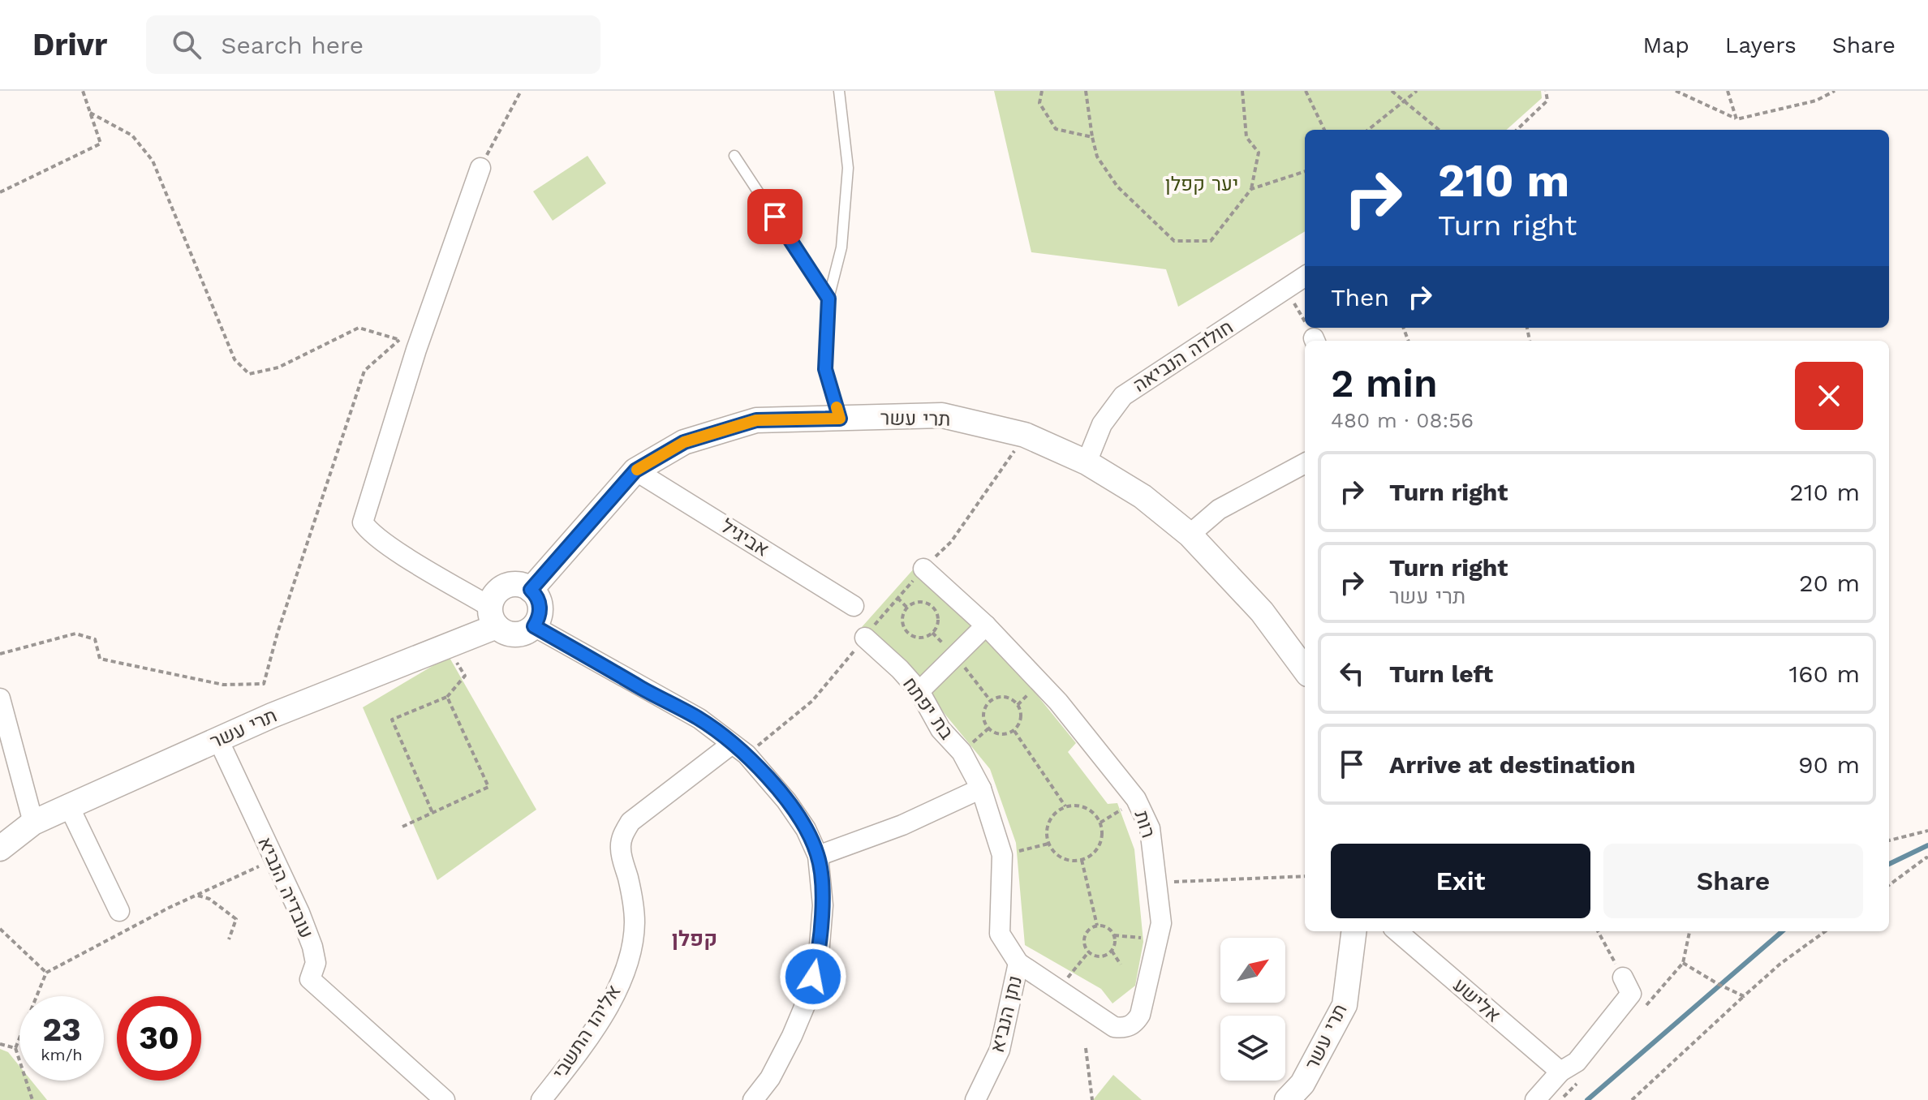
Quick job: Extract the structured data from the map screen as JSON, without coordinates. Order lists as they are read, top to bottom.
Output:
{
  "streets": {
    "street": [
      "חולדה הנביאה",
      "תרי עשר",
      "אביגיל",
      "בת יפתח",
      "רות",
      "עובדיה הנביא",
      "אלישע",
      "נתן הנביא",
      "אליהו התשבי"
    ]
  },
  "crossings": [
    ["חולדה הנביאה", "תרי עשר"],
    ["תרי עשר", "אביגיל"],
    ["תרי עשר", "עובדיה הנביא"],
    ["בת יפתח", "רות"],
    ["בת יפתח", "נתן הנביא"],
    ["רות", "נתן הנביא"]
  ],
  "districts": ["קפלן"],
  "parks": ["יער קפלן"],
  "north": "top right",
  "page": {
    "header": "Drivr",
    "search": "Search here",
    "nav": ["Map", "Layers", "Share"],
    "turn": ["210 m", "Turn right"],
    "then": "Then",
    "heading": ["2 min", "480 m · 08:56"],
    "list": [
      {
        "name": "Turn right",
        "value": "210 m"
      },
      {
        "name": "Turn right",
        "note": "תרי עשר",
        "value": "20 m"
      },
      {
        "name": "Turn left",
        "value": "160 m"
      },
      {
        "name": "Arrive at destination",
        "value": "90 m"
      }
    ],
    "buttons": ["Exit", "Share"],
    "speed": "23 km/h",
    "limit": "30"
  }
}
